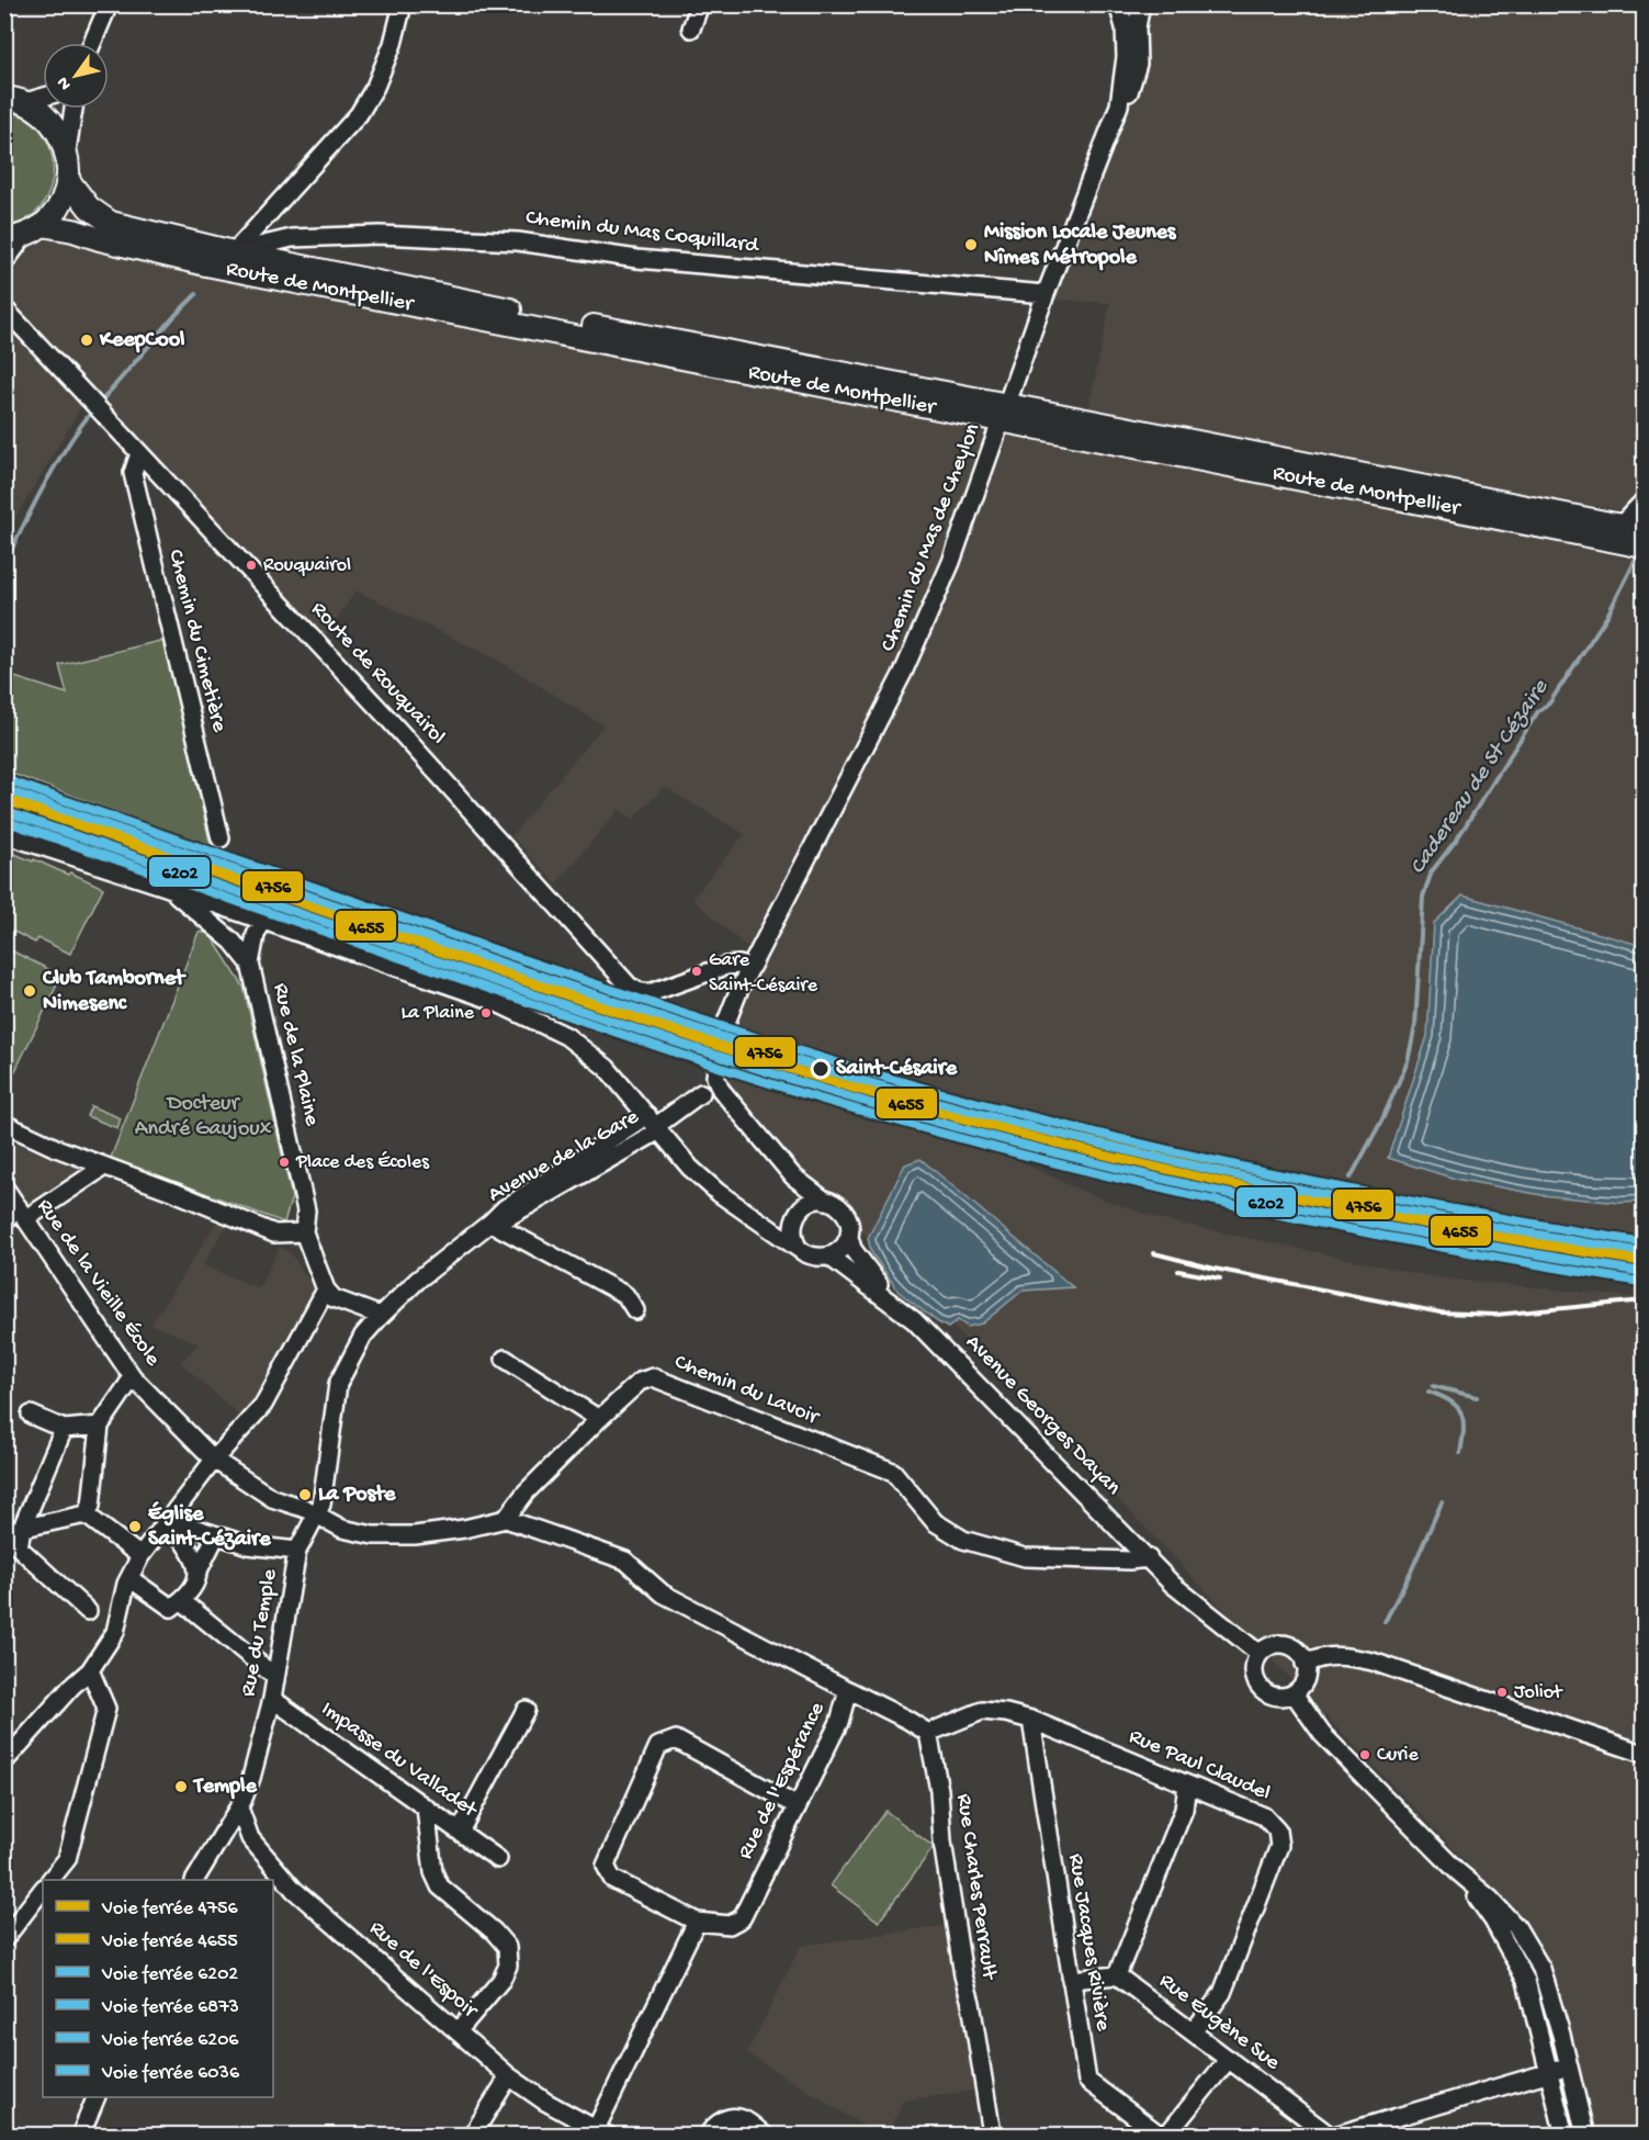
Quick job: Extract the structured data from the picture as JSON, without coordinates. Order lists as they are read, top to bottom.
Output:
{
  "streets": {
    "main road": ["Route de Montpellier"],
    "street": [
      "Chemin du Mas Coquillard",
      "Chemin du Mas de Cheylon",
      "Chemin du Cimetière",
      "Route de Rouquairol",
      "Rue de la Plaine",
      "Avenue de la Gare",
      "Rue de la Vieille École",
      "Chemin du Lavoir",
      "Avenue Georges Dayan",
      "Rue du Temple",
      "Impasse du Valladet",
      "Rue Paul Claudel",
      "Rue de l'Espérance",
      "Rue Charles Perrault",
      "Rue Jacques Rivière",
      "Rue de l'Espoir",
      "Rue Eugène Sue"
    ]
  },
  "crossings": [
    ["Chemin du Mas Coquillard", "Route de Montpellier"],
    ["Chemin du Mas Coquillard", "Chemin du Mas de Cheylon"],
    ["Route de Montpellier", "Chemin du Mas de Cheylon"],
    ["Chemin du Mas de Cheylon", "Route de Rouquairol"],
    ["Chemin du Cimetière", "Route de Rouquairol"],
    ["Avenue de la Gare", "Rue du Temple"],
    ["Rue de la Vieille École", "Rue du Temple"],
    ["Chemin du Lavoir", "Avenue Georges Dayan"],
    ["Chemin du Lavoir", "Rue de l'Espérance"],
    ["Rue du Temple", "Impasse du Valladet"],
    ["Rue du Temple", "Rue de l'Espoir"],
    ["Rue Paul Claudel", "Rue Charles Perrault"],
    ["Rue Paul Claudel", "Rue Jacques Rivière"],
    ["Rue Paul Claudel", "Rue Eugène Sue"]
  ],
  "water": ["Cadereau de St Cézaire"],
  "parks": ["Docteur André Gaujoux"],
  "places": [
    "Mission Locale Jeunes Nîmes Métropole",
    "KeepCool",
    "Rouquairol",
    "Gare Saint-Césaire",
    "Club Tambornet Nimesenc",
    "La Plaine",
    "Saint-Césaire",
    "Place des Écoles",
    "La Poste",
    "Église Saint-Cézaire",
    "Joliot",
    "Curie",
    "Temple"
  ],
  "lines": [
    "rail line 6036",
    "rail line 6873",
    "rail line 4756",
    "rail line 4655",
    "rail line 6202",
    "rail line 6206"
  ],
  "legend": [
    "Voie ferrée 4756",
    "Voie ferrée 4655",
    "Voie ferrée 6202",
    "Voie ferrée 6873",
    "Voie ferrée 6206",
    "Voie ferrée 6036"
  ],
  "north": "bottom left"
}
